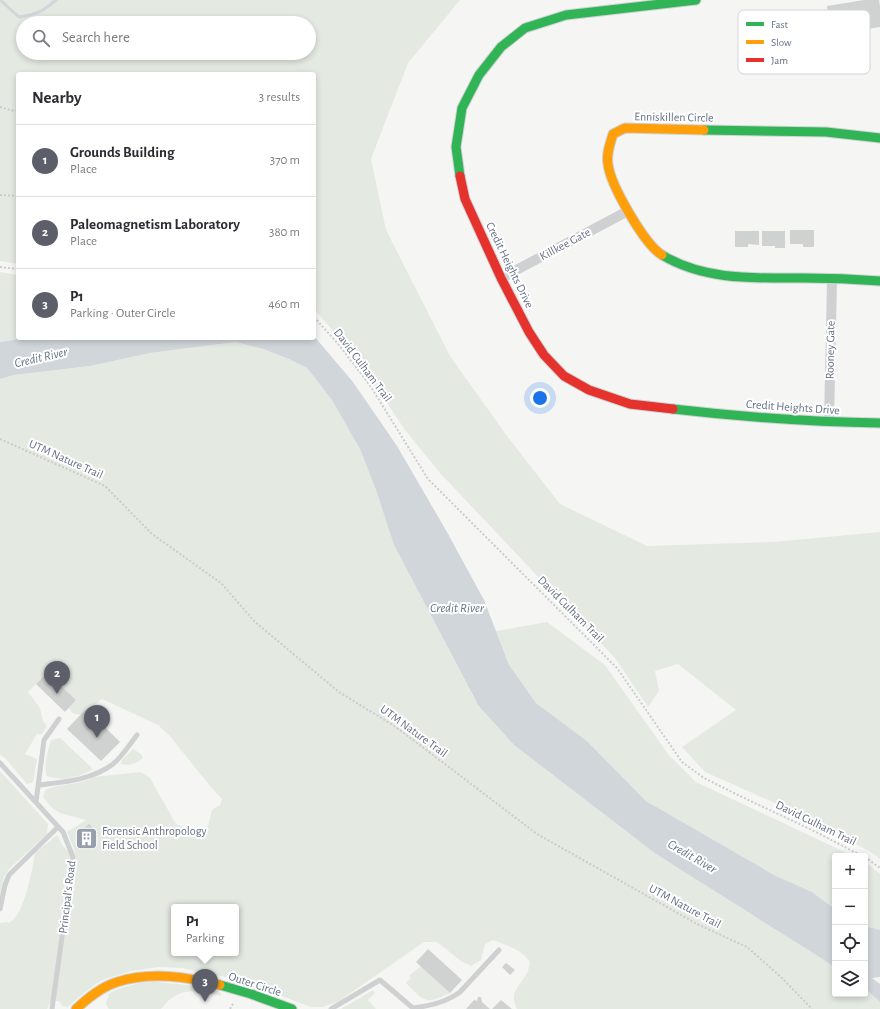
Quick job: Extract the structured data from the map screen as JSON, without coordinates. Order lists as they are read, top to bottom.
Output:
{
  "streets": {
    "street": [
      "Enniskillen Circle",
      "Killkee Gate",
      "Credit Heights Drive",
      "Rooney Gate",
      "Outer Circle"
    ],
    "lane": ["Principal's Road"],
    "path": ["David Culham Trail", "UTM Nature Trail"]
  },
  "crossings": [
    ["Enniskillen Circle", "Killkee Gate"],
    ["Enniskillen Circle", "Rooney Gate"],
    ["Killkee Gate", "Credit Heights Drive"],
    ["Credit Heights Drive", "Rooney Gate"]
  ],
  "water": ["Credit River"],
  "places": {
    "building": ["Forensic Anthropology Field School"]
  },
  "legend": ["Fast", "Slow", "Jam"],
  "page": {
    "search": "Search here",
    "heading": ["Nearby", "3 results"],
    "list": [
      {
        "mark": "1",
        "name": "Grounds Building",
        "note": "Place",
        "value": "370 m"
      },
      {
        "mark": "2",
        "name": "Paleomagnetism Laboratory",
        "note": "Place",
        "value": "380 m"
      },
      {
        "mark": "3",
        "name": "P1",
        "note": "Parking · Outer Circle",
        "value": "460 m"
      }
    ],
    "pins": ["2", "1", "3"],
    "map_buttons": ["+", "−"],
    "popup": ["P1", "Parking"]
  }
}
